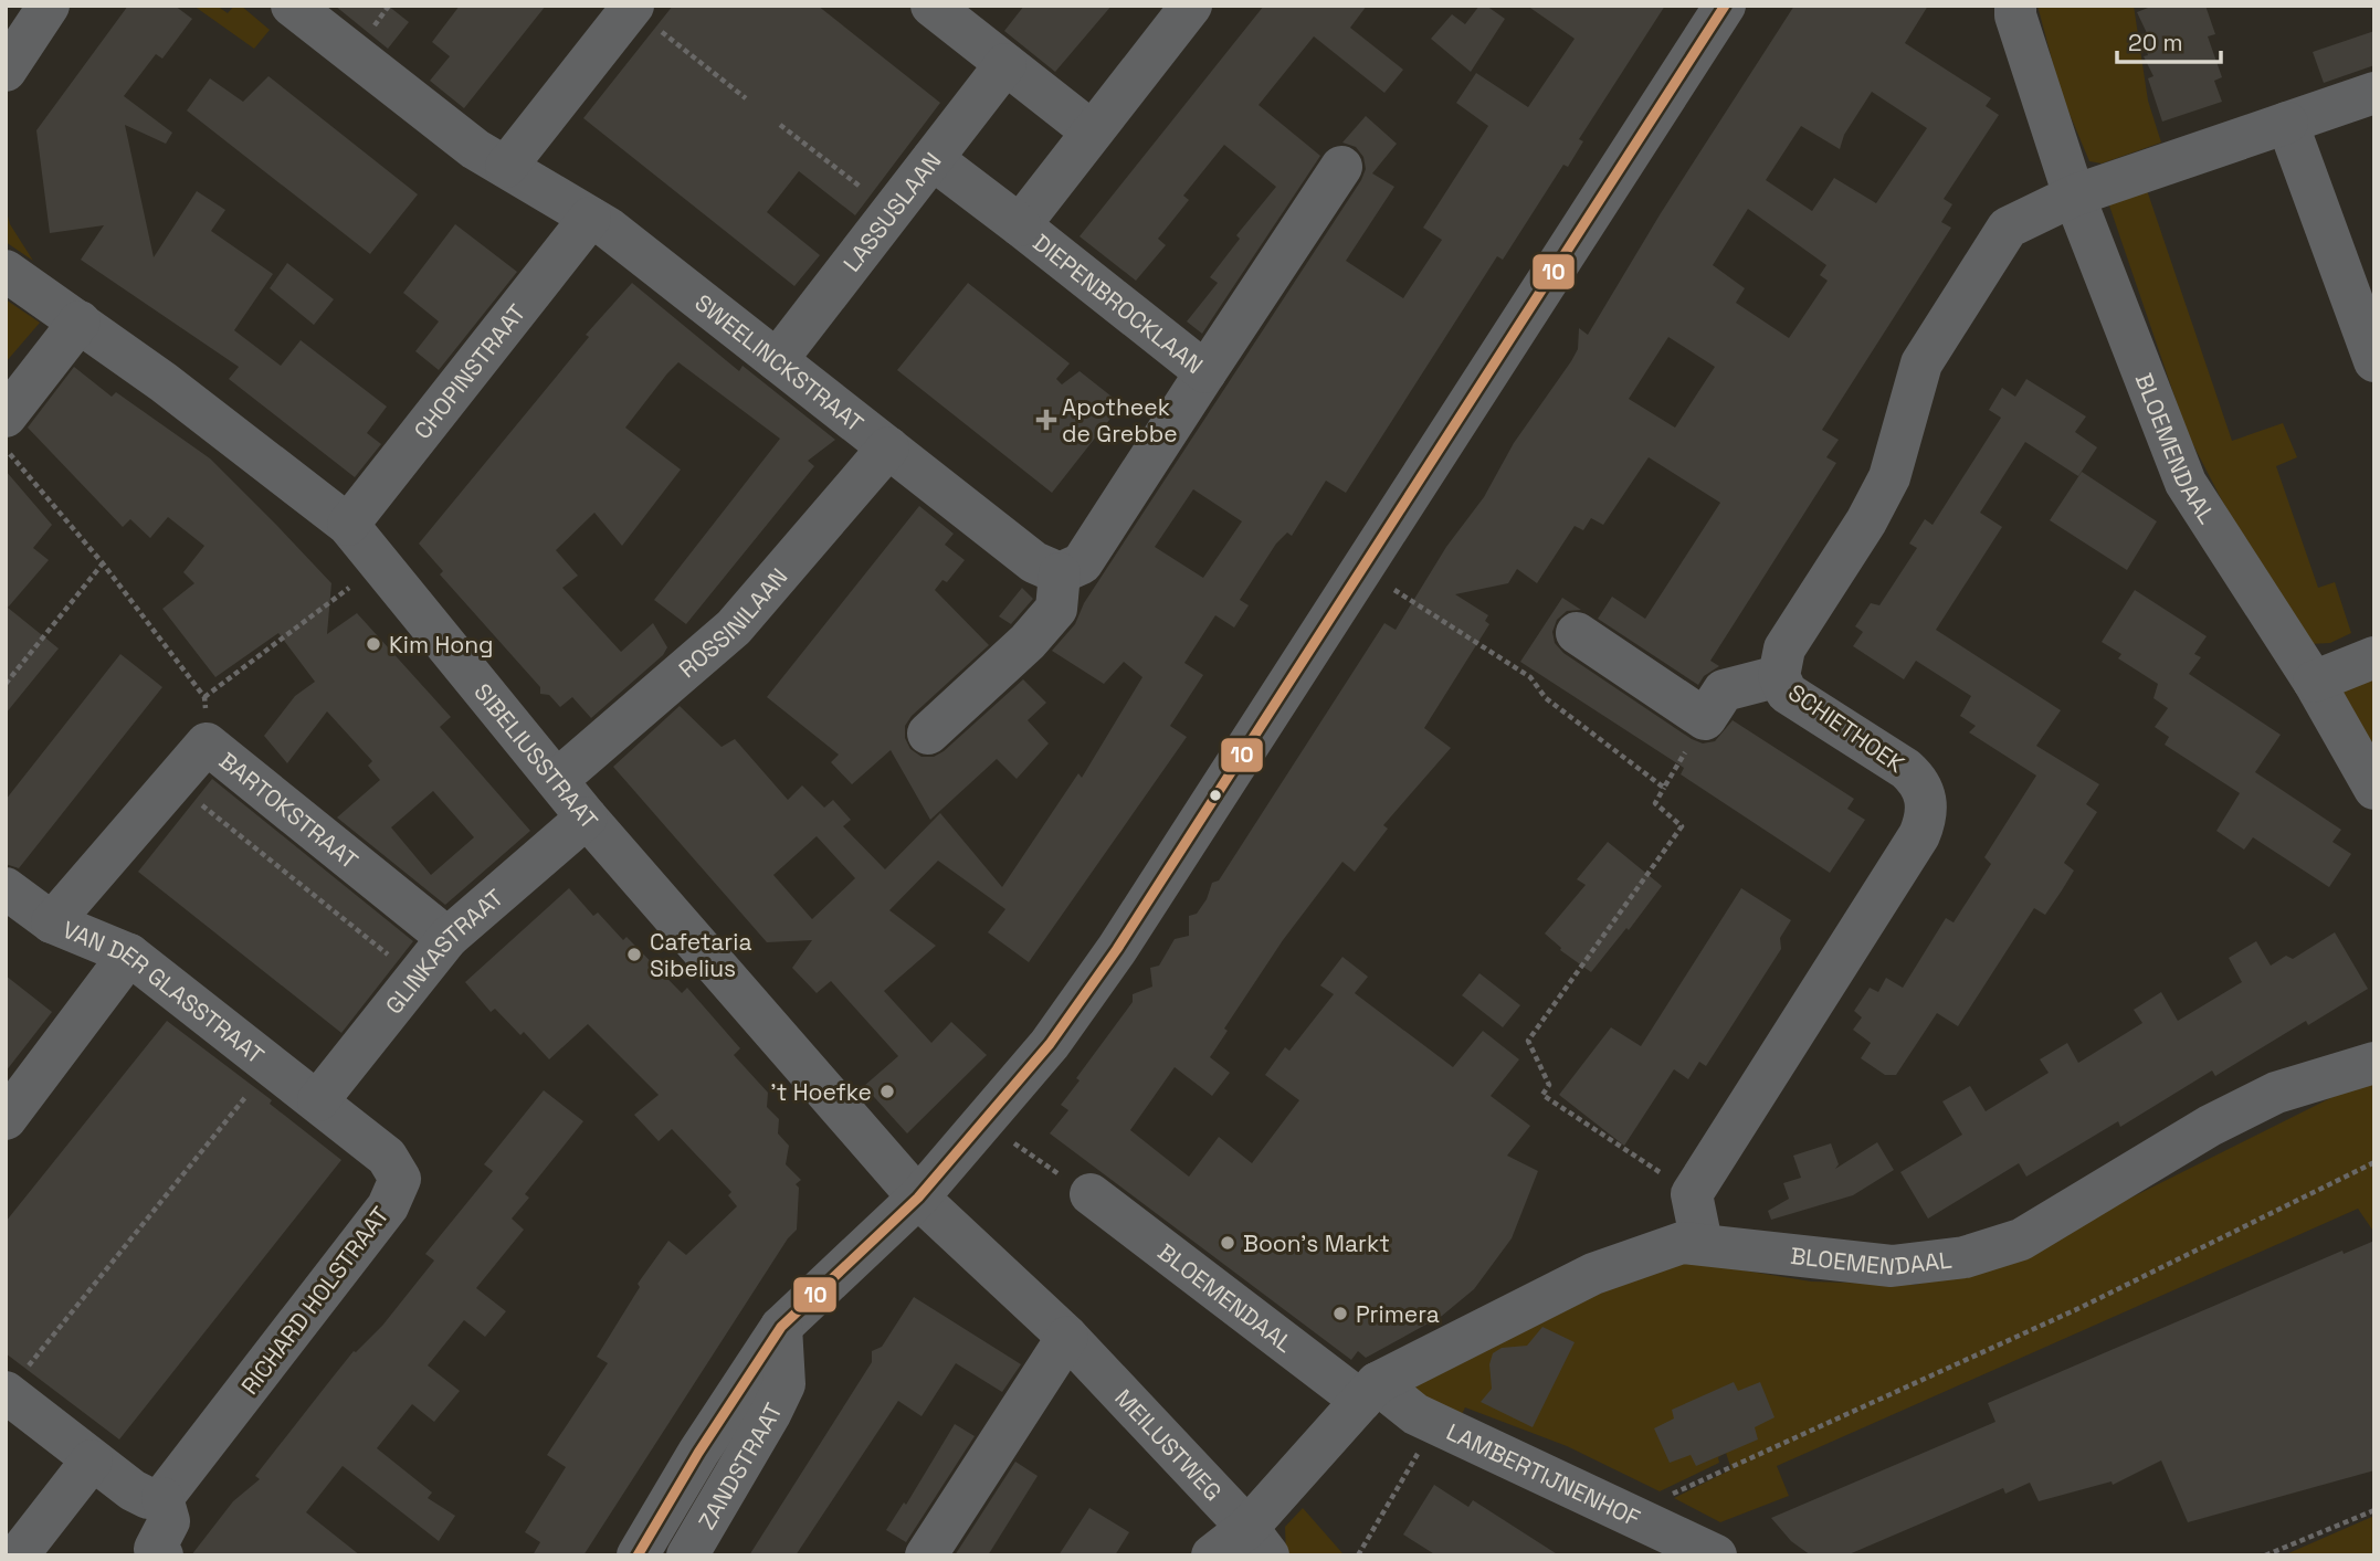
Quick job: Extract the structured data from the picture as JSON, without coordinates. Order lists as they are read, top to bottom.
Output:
{
  "streets": {
    "street": [
      "LASSUSLAAN",
      "DIEPENBROCKLAAN",
      "SWEELINCKSTRAAT",
      "CHOPINSTRAAT",
      "BLOEMENDAAL",
      "ROSSINILAAN",
      "SCHIETHOEK",
      "SIBELIUSSTRAAT",
      "BARTOKSTRAAT",
      "GLINKASTRAAT",
      "VAN DER GLASSTRAAT",
      "RICHARD HOLSTRAAT",
      "MEILUSTWEG",
      "ZANDSTRAAT",
      "LAMBERTIJNENHOF"
    ]
  },
  "crossings": [
    ["LASSUSLAAN", "DIEPENBROCKLAAN"],
    ["LASSUSLAAN", "SWEELINCKSTRAAT"],
    ["SWEELINCKSTRAAT", "CHOPINSTRAAT"],
    ["SWEELINCKSTRAAT", "ROSSINILAAN"],
    ["CHOPINSTRAAT", "SIBELIUSSTRAAT"],
    ["BLOEMENDAAL", "SCHIETHOEK"],
    ["BLOEMENDAAL", "MEILUSTWEG"],
    ["BLOEMENDAAL", "LAMBERTIJNENHOF"],
    ["ROSSINILAAN", "SIBELIUSSTRAAT"],
    ["SIBELIUSSTRAAT", "GLINKASTRAAT"],
    ["SIBELIUSSTRAAT", "MEILUSTWEG"],
    ["SIBELIUSSTRAAT", "ZANDSTRAAT"],
    ["BARTOKSTRAAT", "GLINKASTRAAT"],
    ["BARTOKSTRAAT", "VAN DER GLASSTRAAT"],
    ["GLINKASTRAAT", "VAN DER GLASSTRAAT"],
    ["GLINKASTRAAT", "RICHARD HOLSTRAAT"],
    ["VAN DER GLASSTRAAT", "RICHARD HOLSTRAAT"],
    ["MEILUSTWEG", "ZANDSTRAAT"]
  ],
  "places": {
    "health": ["Apotheek de Grebbe"],
    "other": [
      "Kim Hong",
      "Cafetaria Sibelius",
      "'t Hoefke",
      "Boon's Markt",
      "Primera"
    ]
  },
  "lines": ["transit line 10"],
  "scale_bar": "20 m"
}
